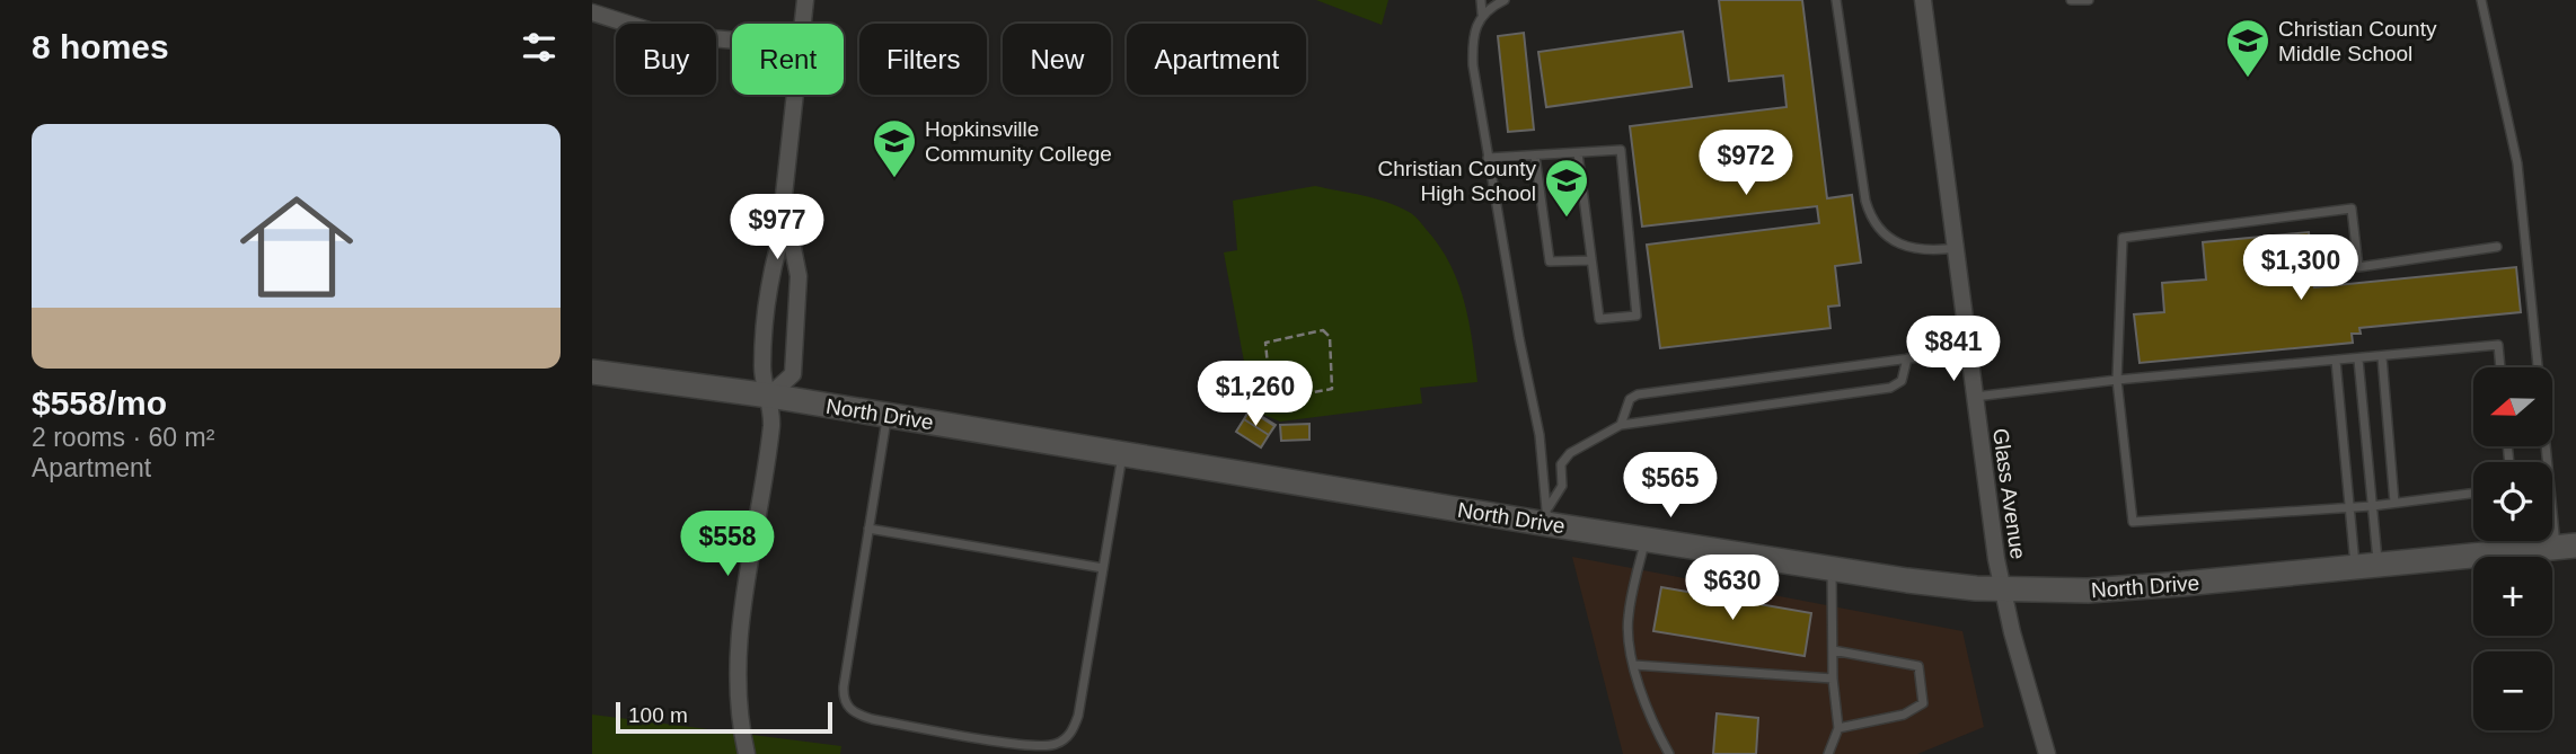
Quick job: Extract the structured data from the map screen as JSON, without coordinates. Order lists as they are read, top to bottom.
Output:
{
  "streets": {
    "main road": ["North Drive"],
    "street": ["Glass Avenue"]
  },
  "crossings": [
    ["North Drive", "Glass Avenue"]
  ],
  "places": {
    "school or university": ["Christian County Middle School", "Hopkinsville Community College", "Christian County High School"]
  },
  "scale_bar": "100 m",
  "north": "left",
  "page": {
    "heading": "8 homes",
    "chip": [
      "Buy",
      "Rent",
      "Filters",
      "New",
      "Apartment"
    ],
    "list": [
      {
        "name": "$558/mo",
        "note": "2 rooms · 60 m² · Apartment"
      }
    ],
    "price": [
      "$972",
      "$977",
      "$1,300",
      "$841",
      "$1,260",
      "$565",
      "$558",
      "$630"
    ],
    "map_buttons": ["+", "−"],
    "scale": "100 m"
  }
}
